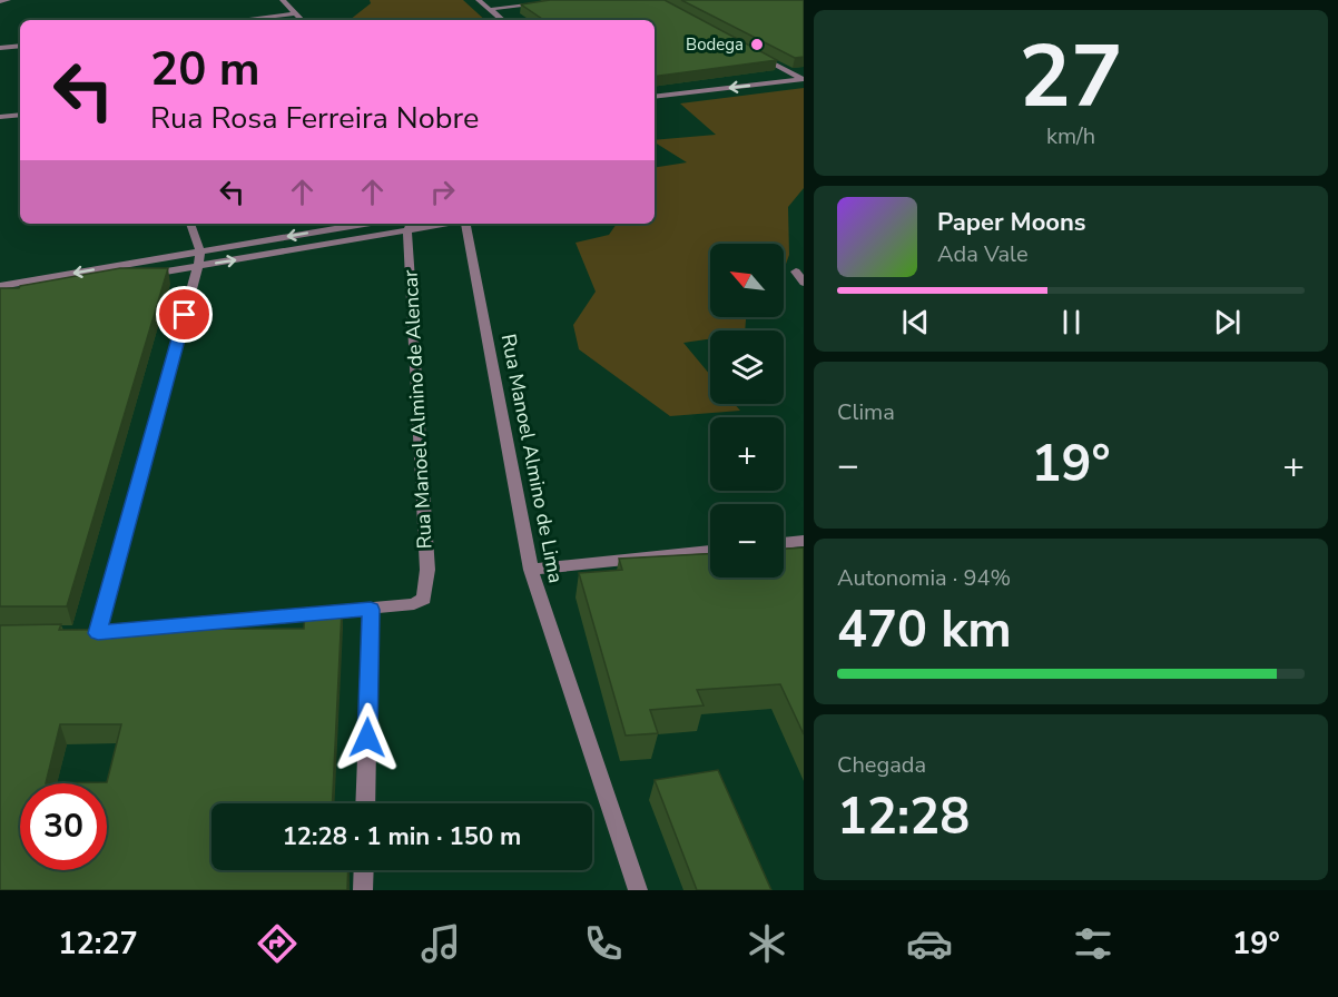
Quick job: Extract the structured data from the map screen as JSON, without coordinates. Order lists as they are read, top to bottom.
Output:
{
  "streets": {
    "street": ["Rua Manoel Almino de Alencar", "Rua Manoel Almino de Lima"]
  },
  "places": ["Bodega"],
  "north": "top left",
  "page": {
    "tile": [
      ["27", "km/h"],
      "Clima",
      ["Autonomia · 94%", "470 km"],
      ["Chegada", "12:28"]
    ],
    "turn": ["20 m", "Rua Rosa Ferreira Nobre"],
    "song": ["Paper Moons", "Ada Vale"],
    "map_buttons": ["+", "−"],
    "heat": ["−", "19°", "+"],
    "limit": "30",
    "trip": "12:28 · 1 min · 150 m",
    "tabs": ["12:27", "19°"]
  }
}
